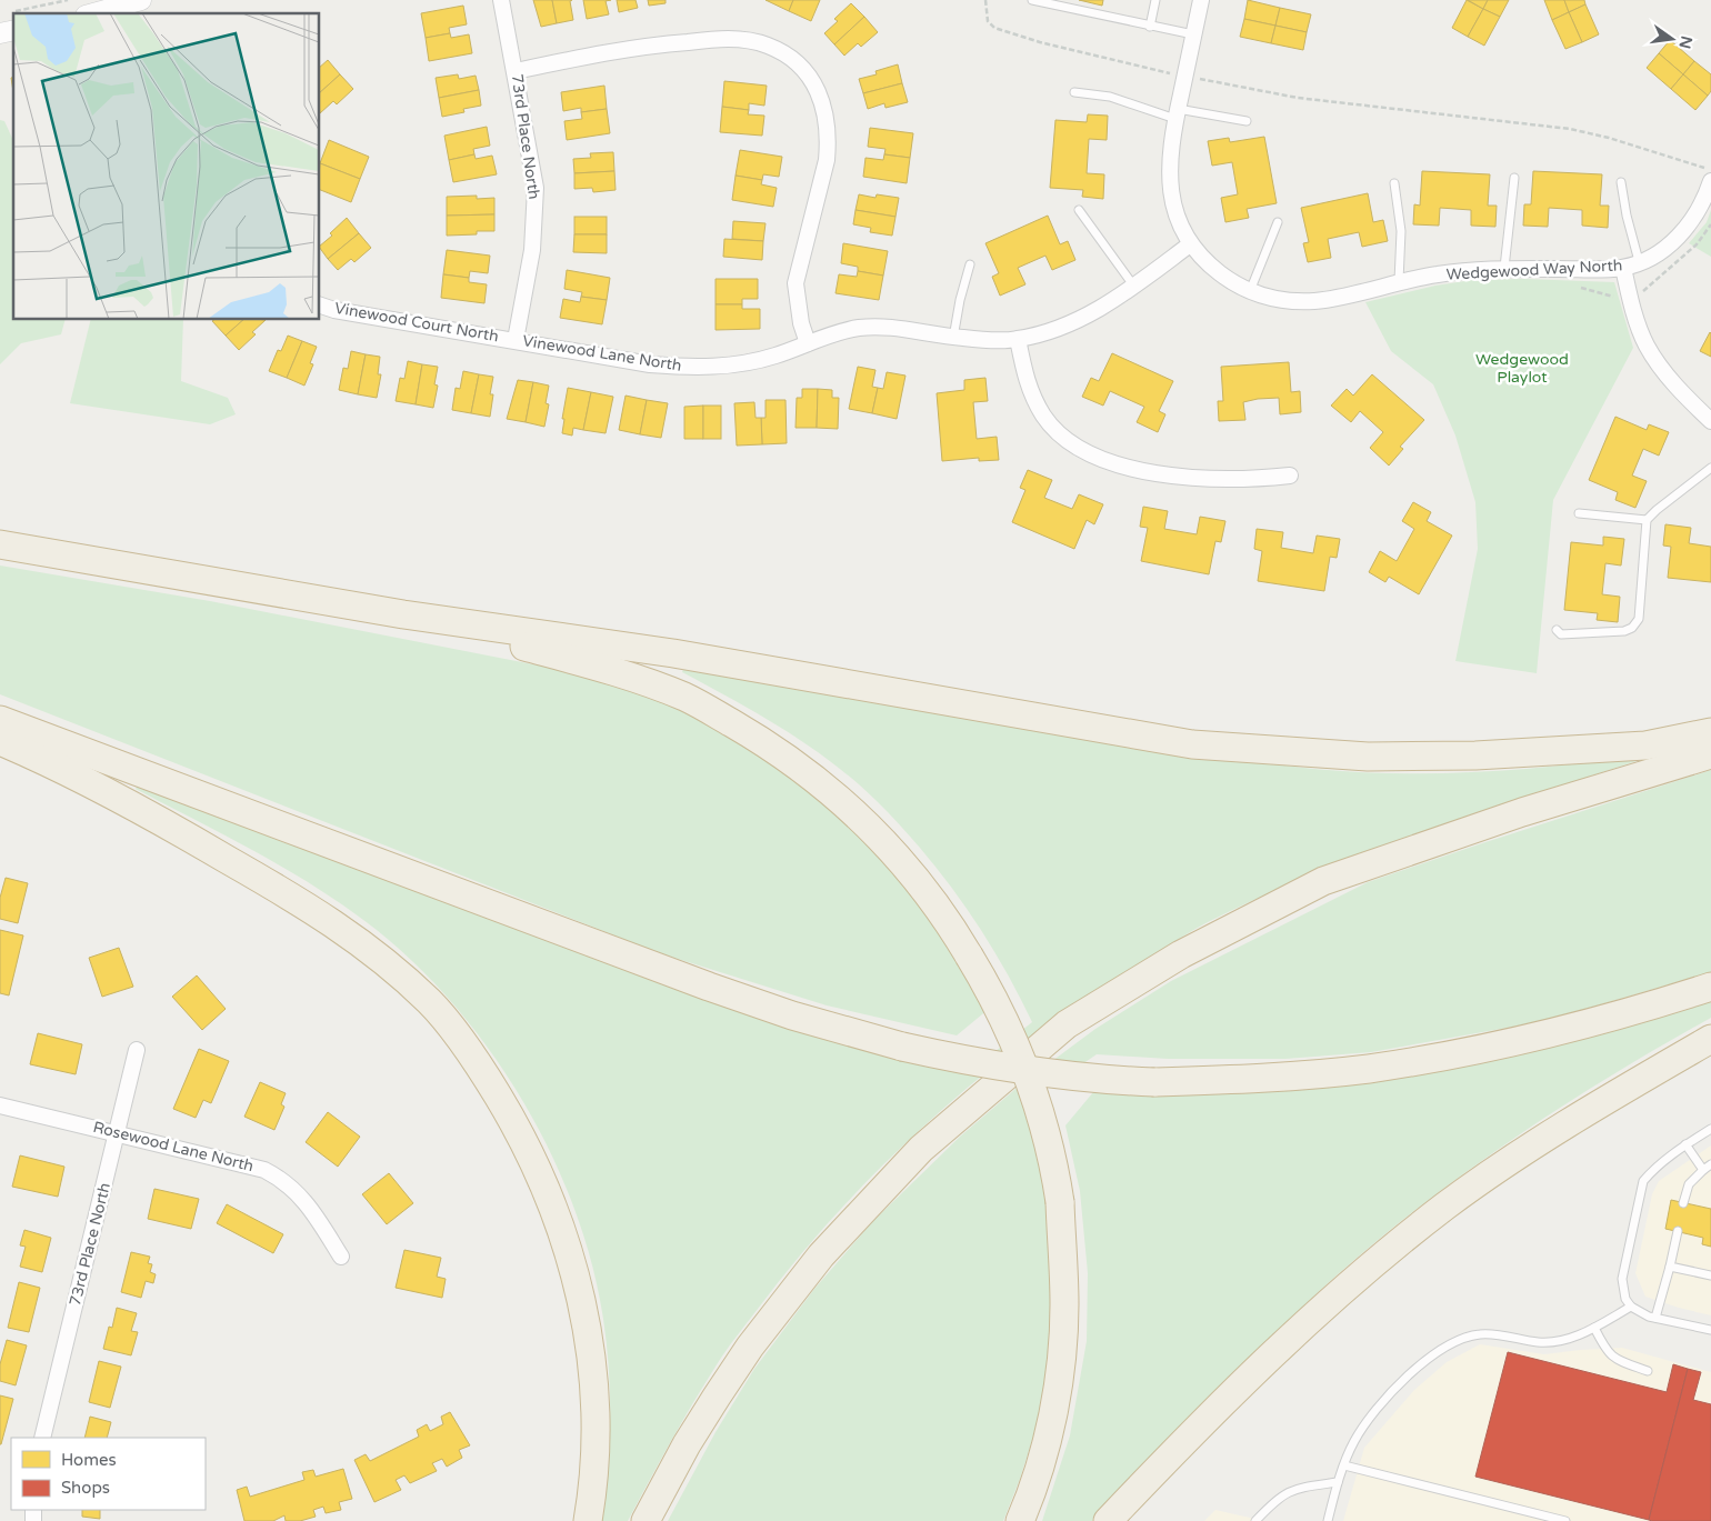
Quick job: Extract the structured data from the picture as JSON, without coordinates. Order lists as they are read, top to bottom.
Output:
{
  "streets": {
    "street": [
      "73rd Place North",
      "Wedgewood Way North",
      "Vinewood Court North",
      "Vinewood Lane North",
      "Rosewood Lane North"
    ]
  },
  "crossings": [
    ["73rd Place North", "Vinewood Court North"],
    ["73rd Place North", "Vinewood Lane North"],
    ["73rd Place North", "Rosewood Lane North"],
    ["Wedgewood Way North", "Vinewood Lane North"],
    ["Vinewood Court North", "Vinewood Lane North"]
  ],
  "parks": ["Wedgewood Playlot"],
  "legend": ["Homes", "Shops"],
  "north": "right"
}
